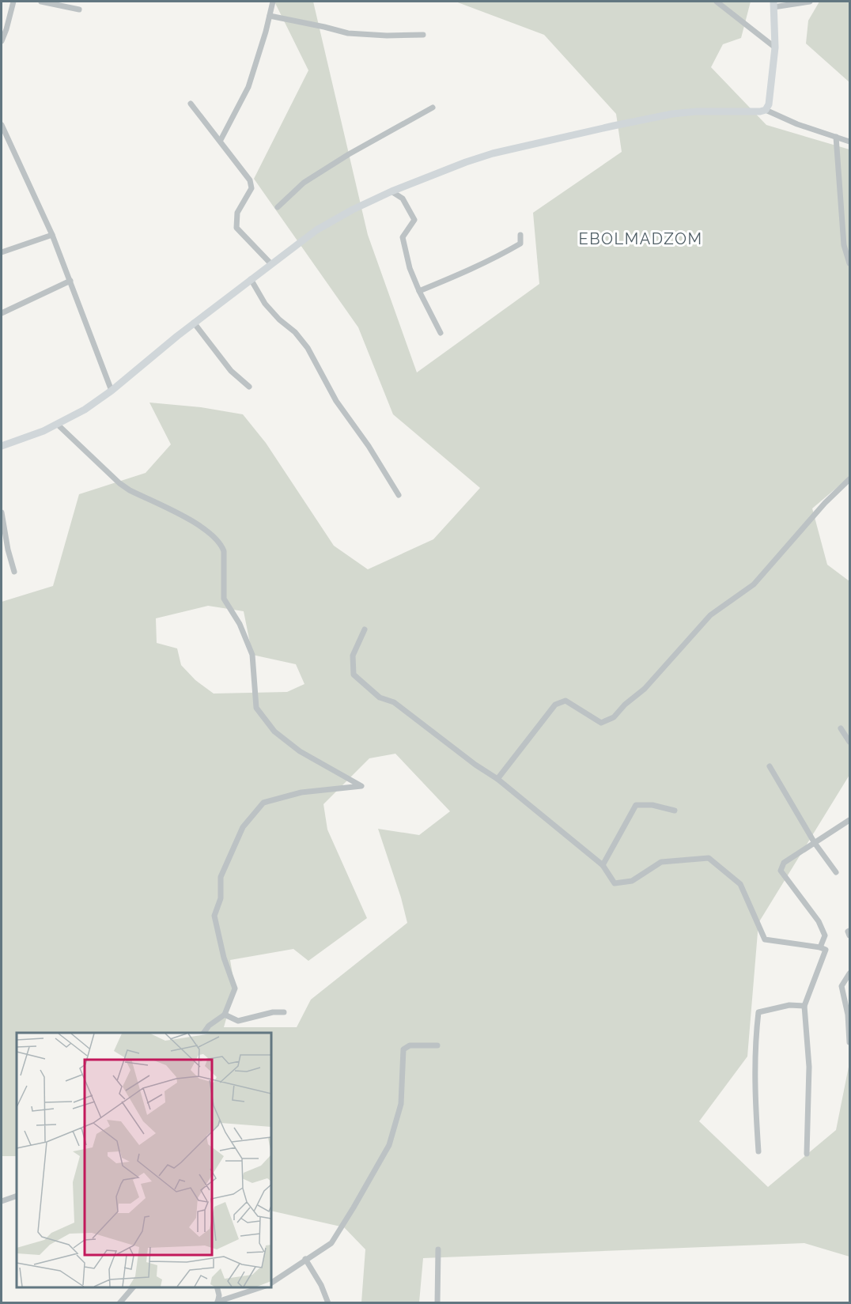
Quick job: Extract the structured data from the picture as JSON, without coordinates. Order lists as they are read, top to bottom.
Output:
{
  "districts": ["EBOLMADZOM"]
}
